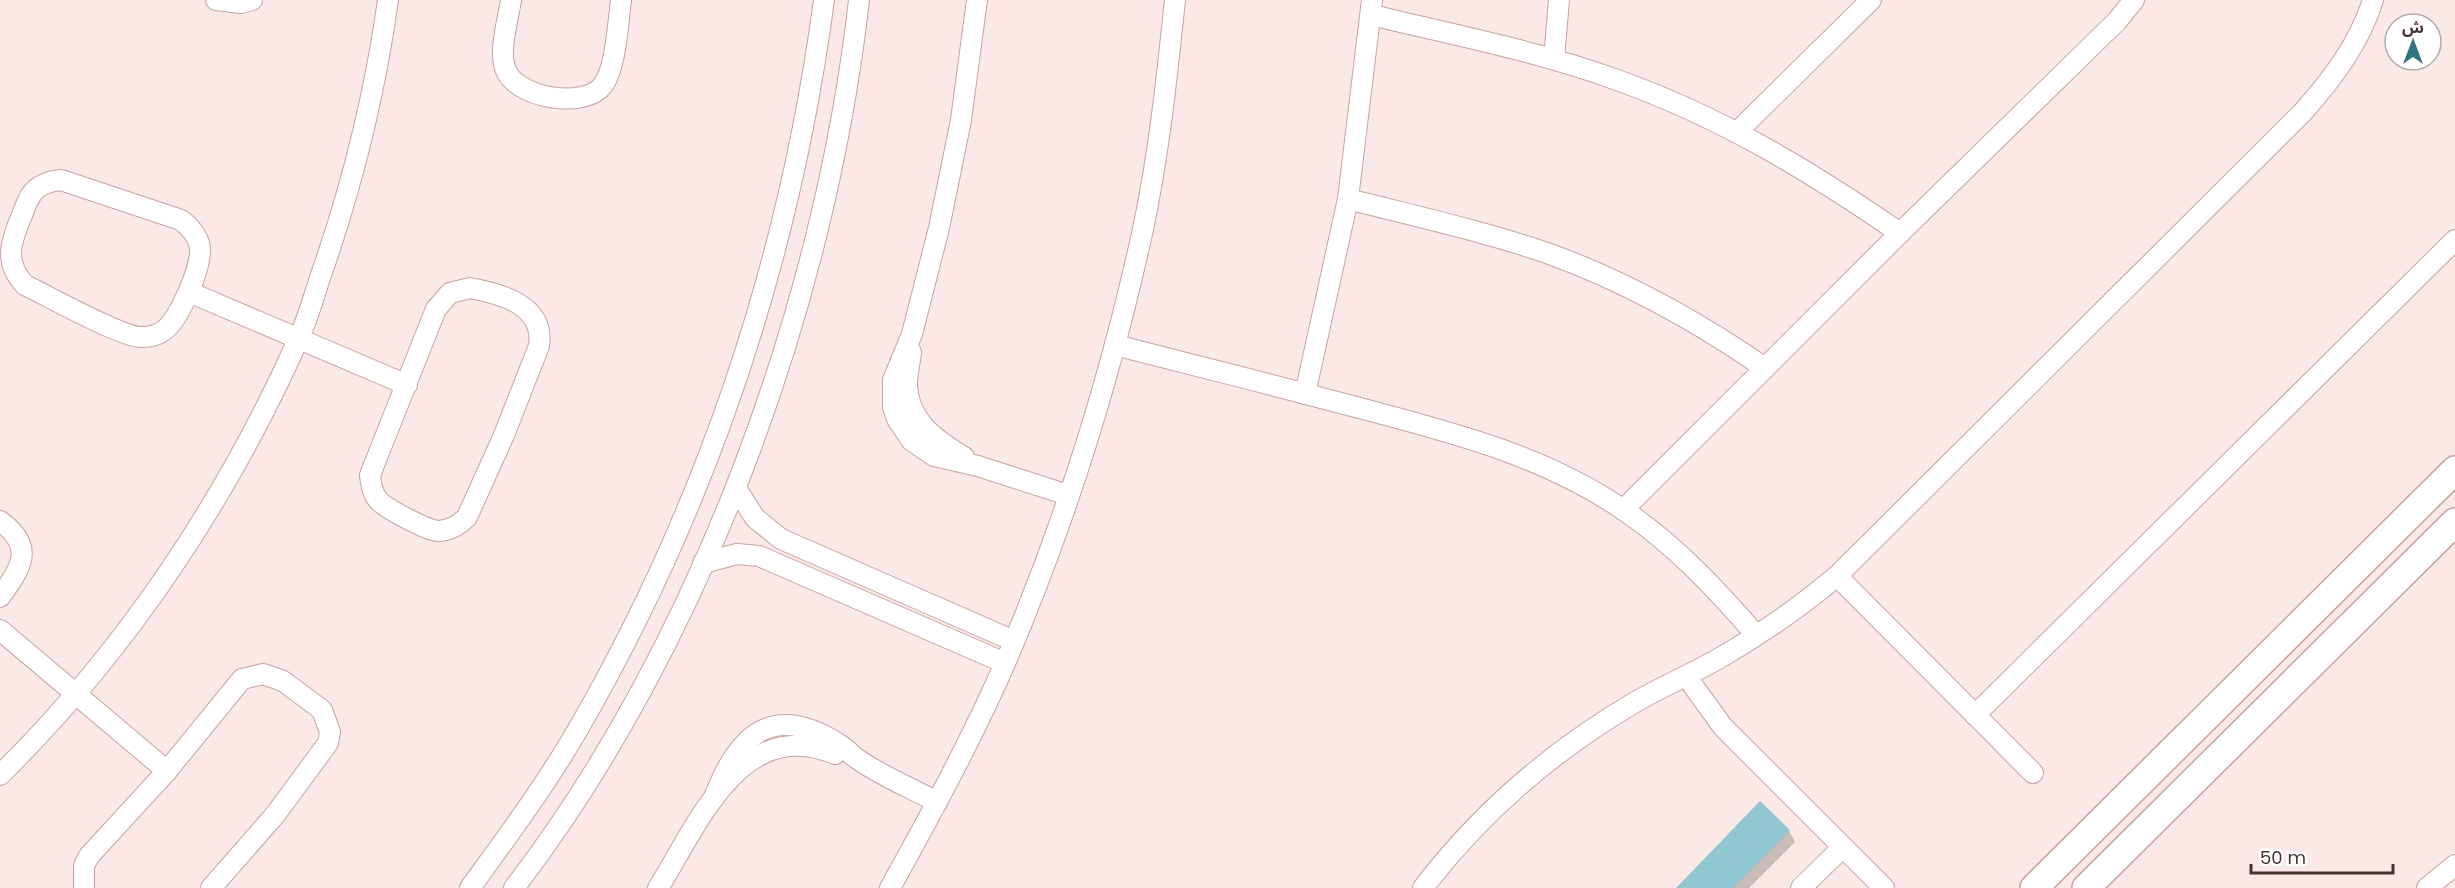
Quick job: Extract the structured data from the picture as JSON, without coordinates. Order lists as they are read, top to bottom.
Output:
{
  "scale_bar": "50 m",
  "north": "top"
}
